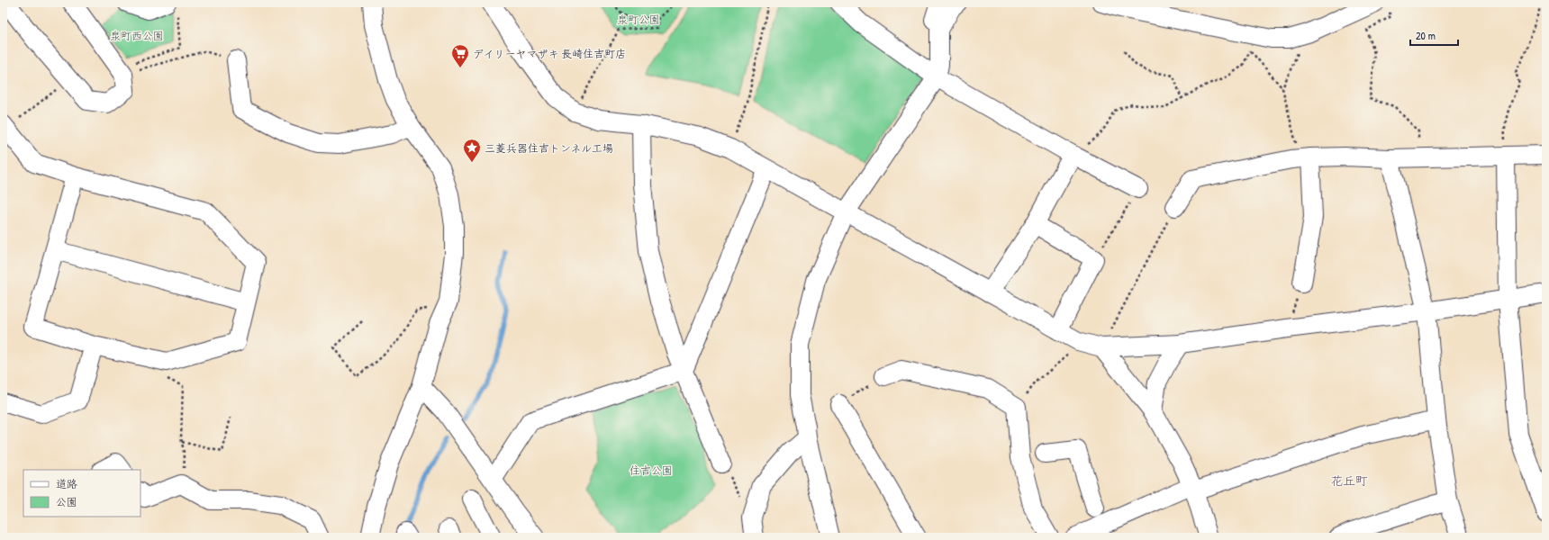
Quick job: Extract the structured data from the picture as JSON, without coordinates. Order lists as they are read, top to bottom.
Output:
{
  "districts": ["花丘町"],
  "parks": ["泉町公園", "泉町西公園", "住吉公園"],
  "places": {
    "supermarket": ["デイリーヤマザキ 長崎住吉町店"],
    "place": ["三菱兵器住吉トンネル工場"]
  },
  "legend": ["道路", "公園"],
  "scale_bar": "20 m"
}
